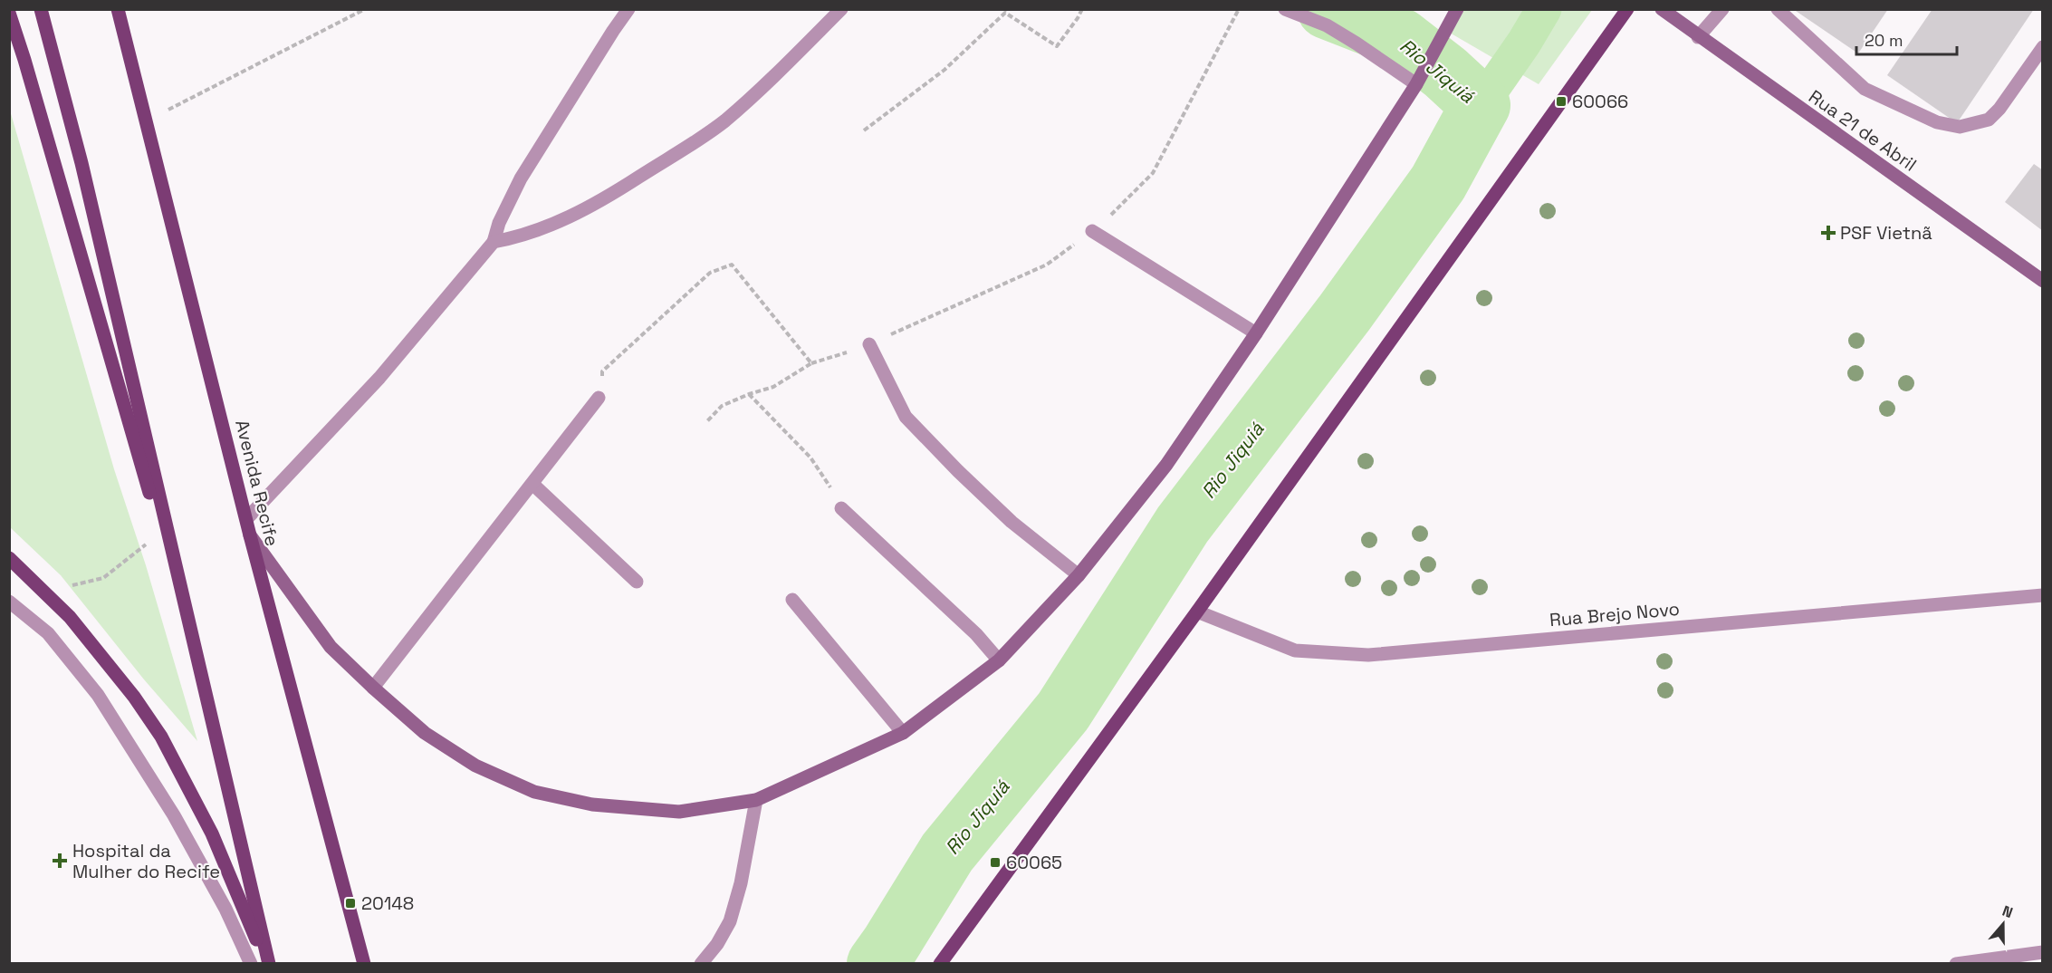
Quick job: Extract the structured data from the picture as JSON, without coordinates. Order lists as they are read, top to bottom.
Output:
{
  "streets": {
    "main road": ["Avenida Recife"],
    "street": ["Rua 21 de Abril", "Rua Brejo Novo"]
  },
  "water": ["Rio Jiquiá"],
  "places": {
    "transit": ["60066", "60065", "20148"],
    "health": ["PSF Vietnã", "Hospital da Mulher do Recife"]
  },
  "scale_bar": "20 m",
  "north": "top"
}
